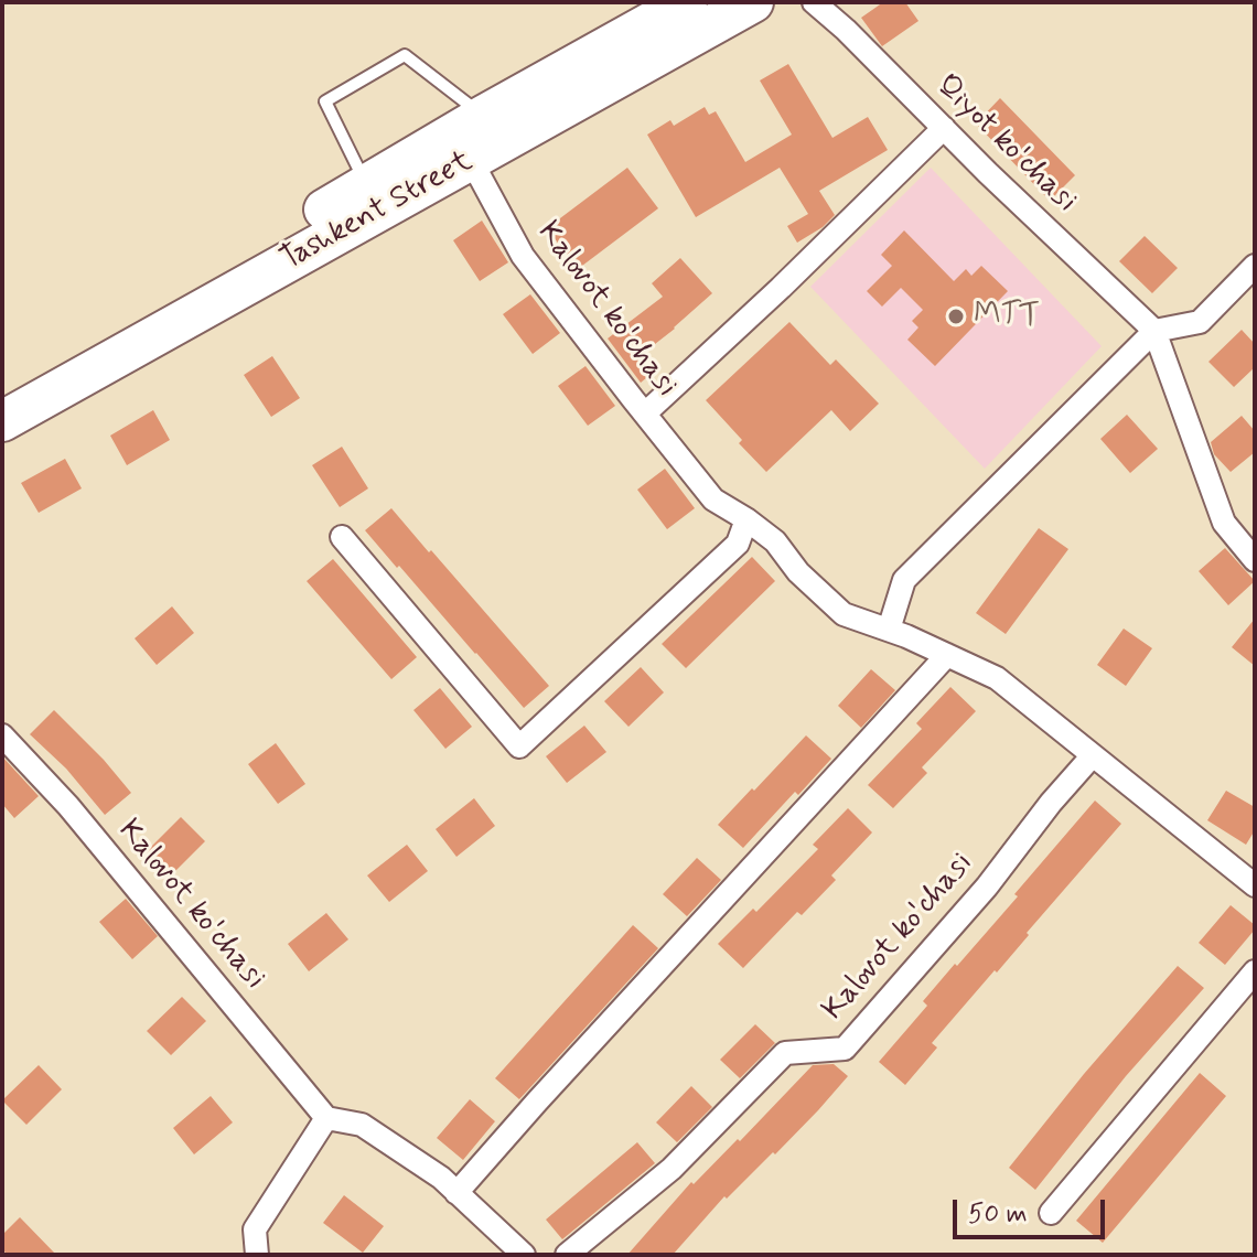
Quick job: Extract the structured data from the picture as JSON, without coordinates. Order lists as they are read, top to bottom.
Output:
{
  "streets": {
    "highway": ["Tashkent Street"],
    "street": ["Qiyot ko'chasi", "Kalovot ko'chasi"]
  },
  "crossings": [
    ["Tashkent Street", "Kalovot ko'chasi"]
  ],
  "places": ["MTT"],
  "scale_bar": "50 m"
}
